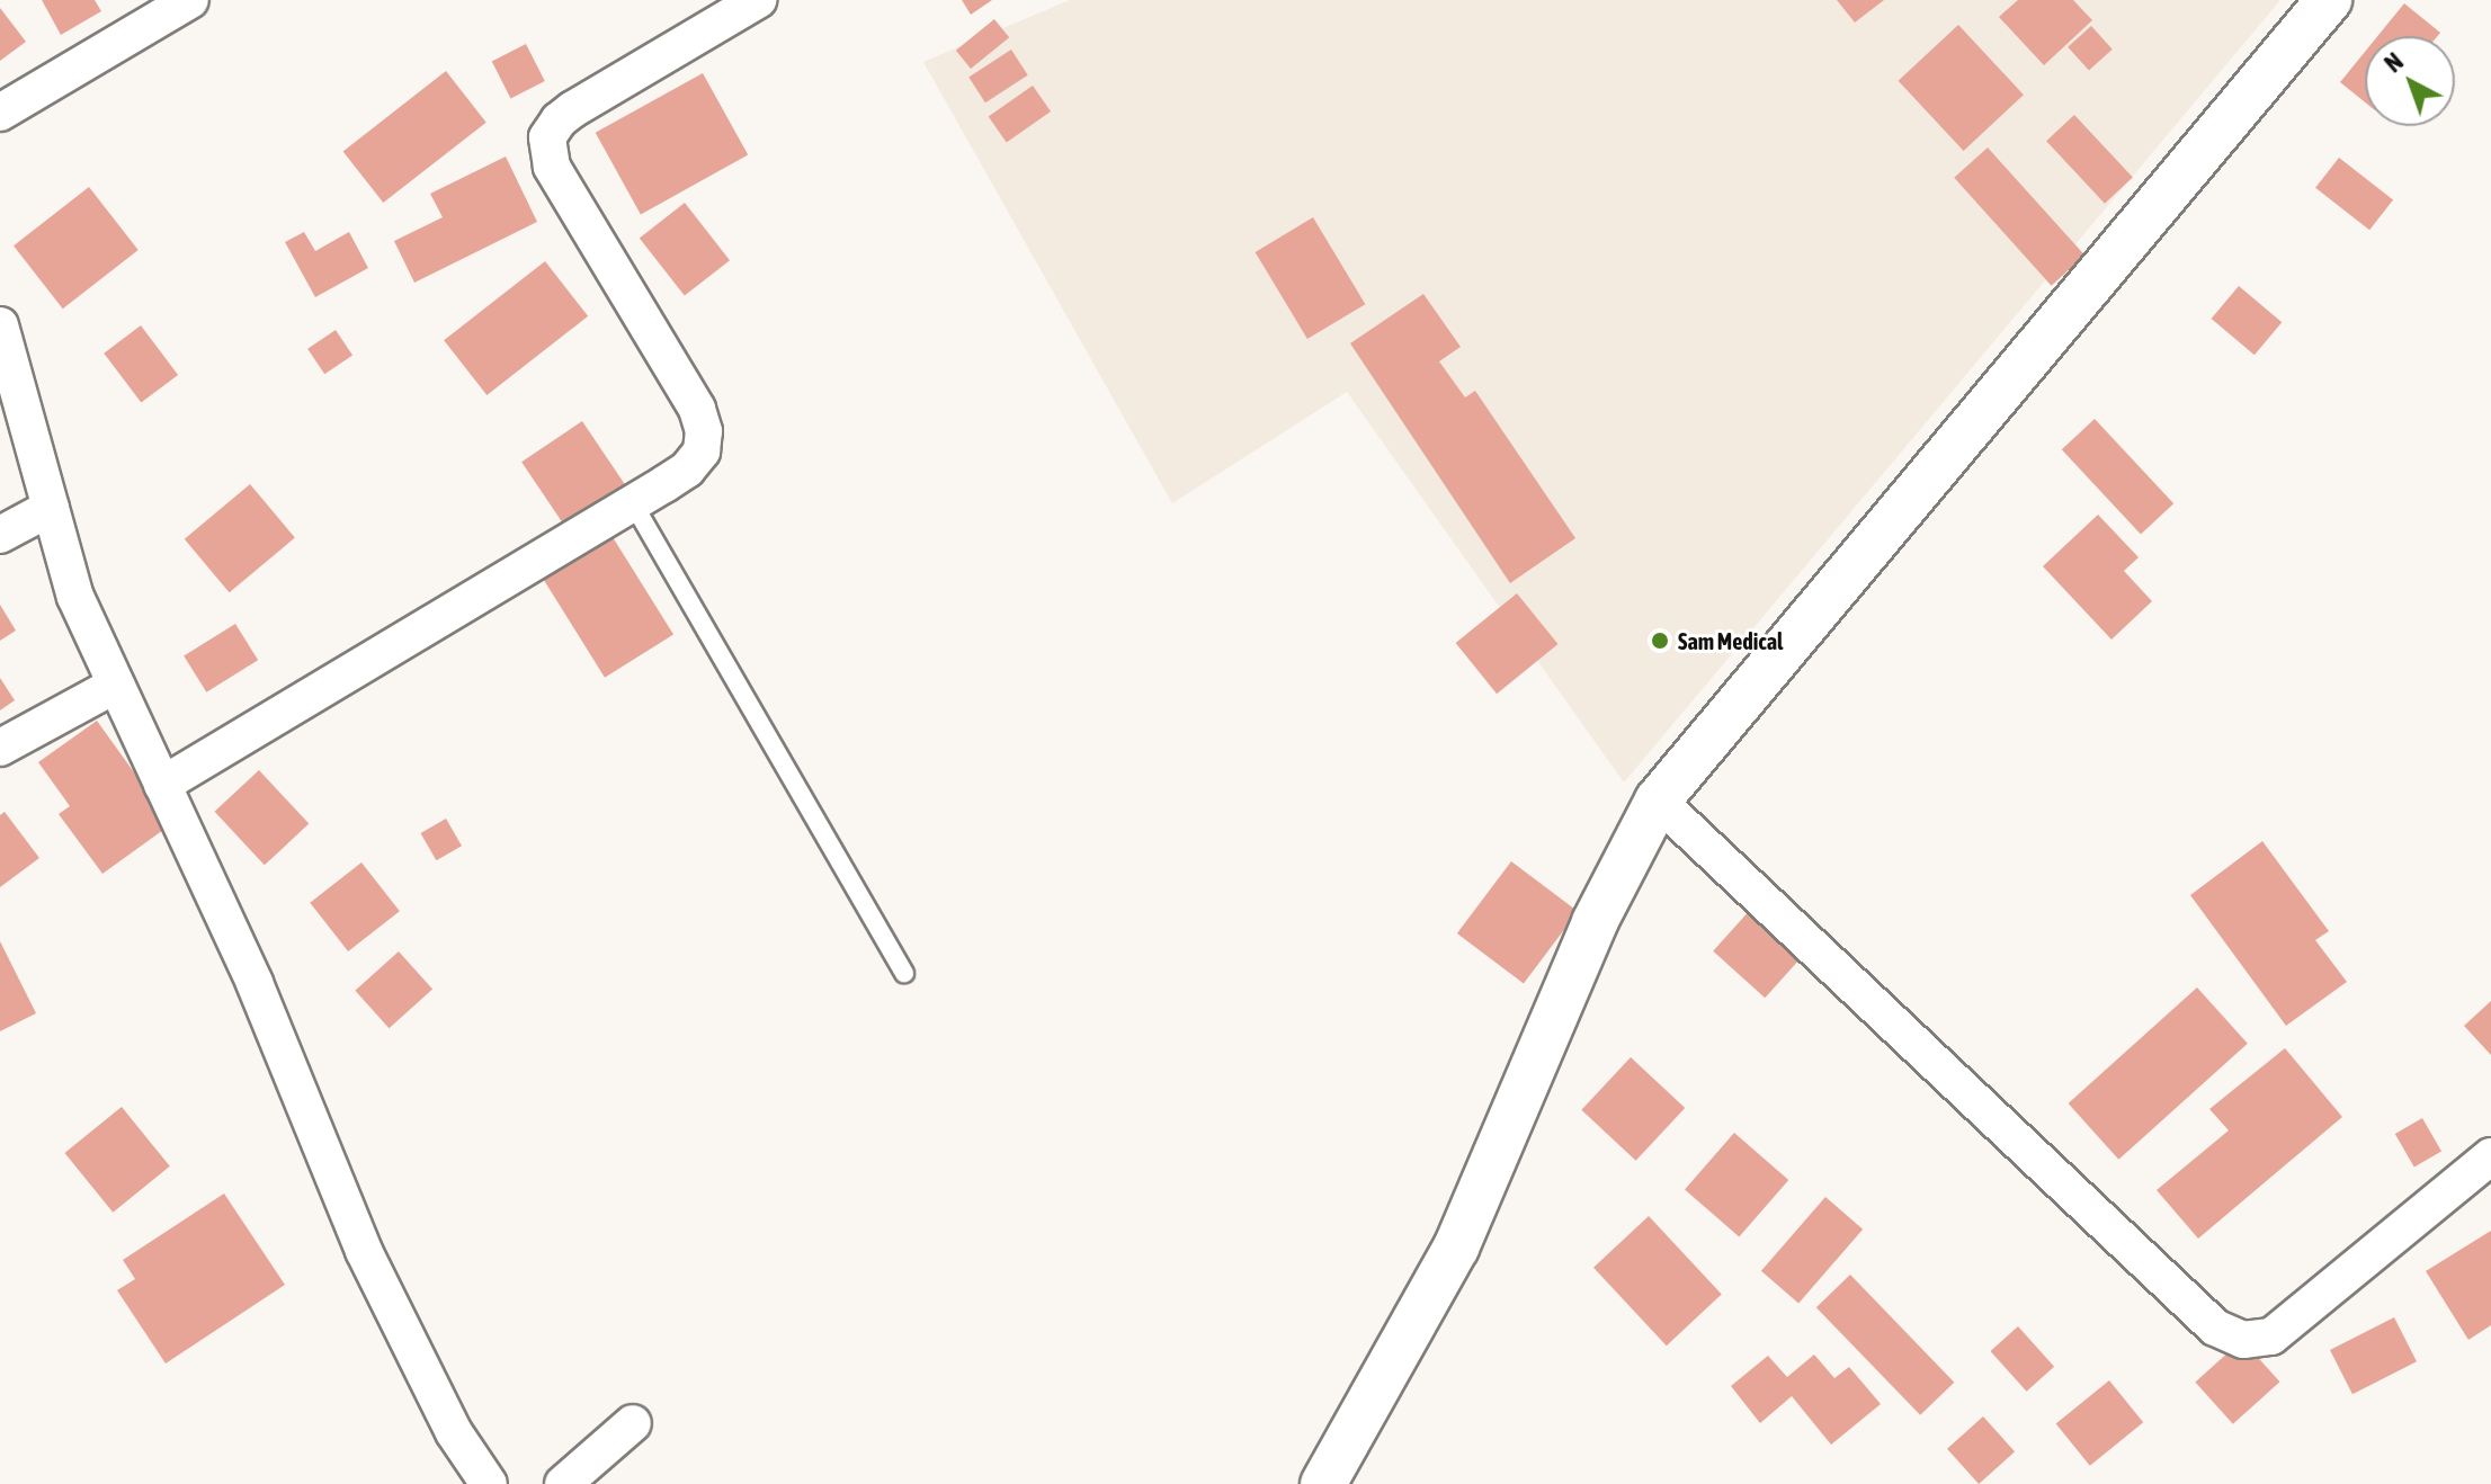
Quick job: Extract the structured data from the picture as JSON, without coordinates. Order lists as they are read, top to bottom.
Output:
{
  "places": ["Sam Medical"],
  "north": "top left"
}
